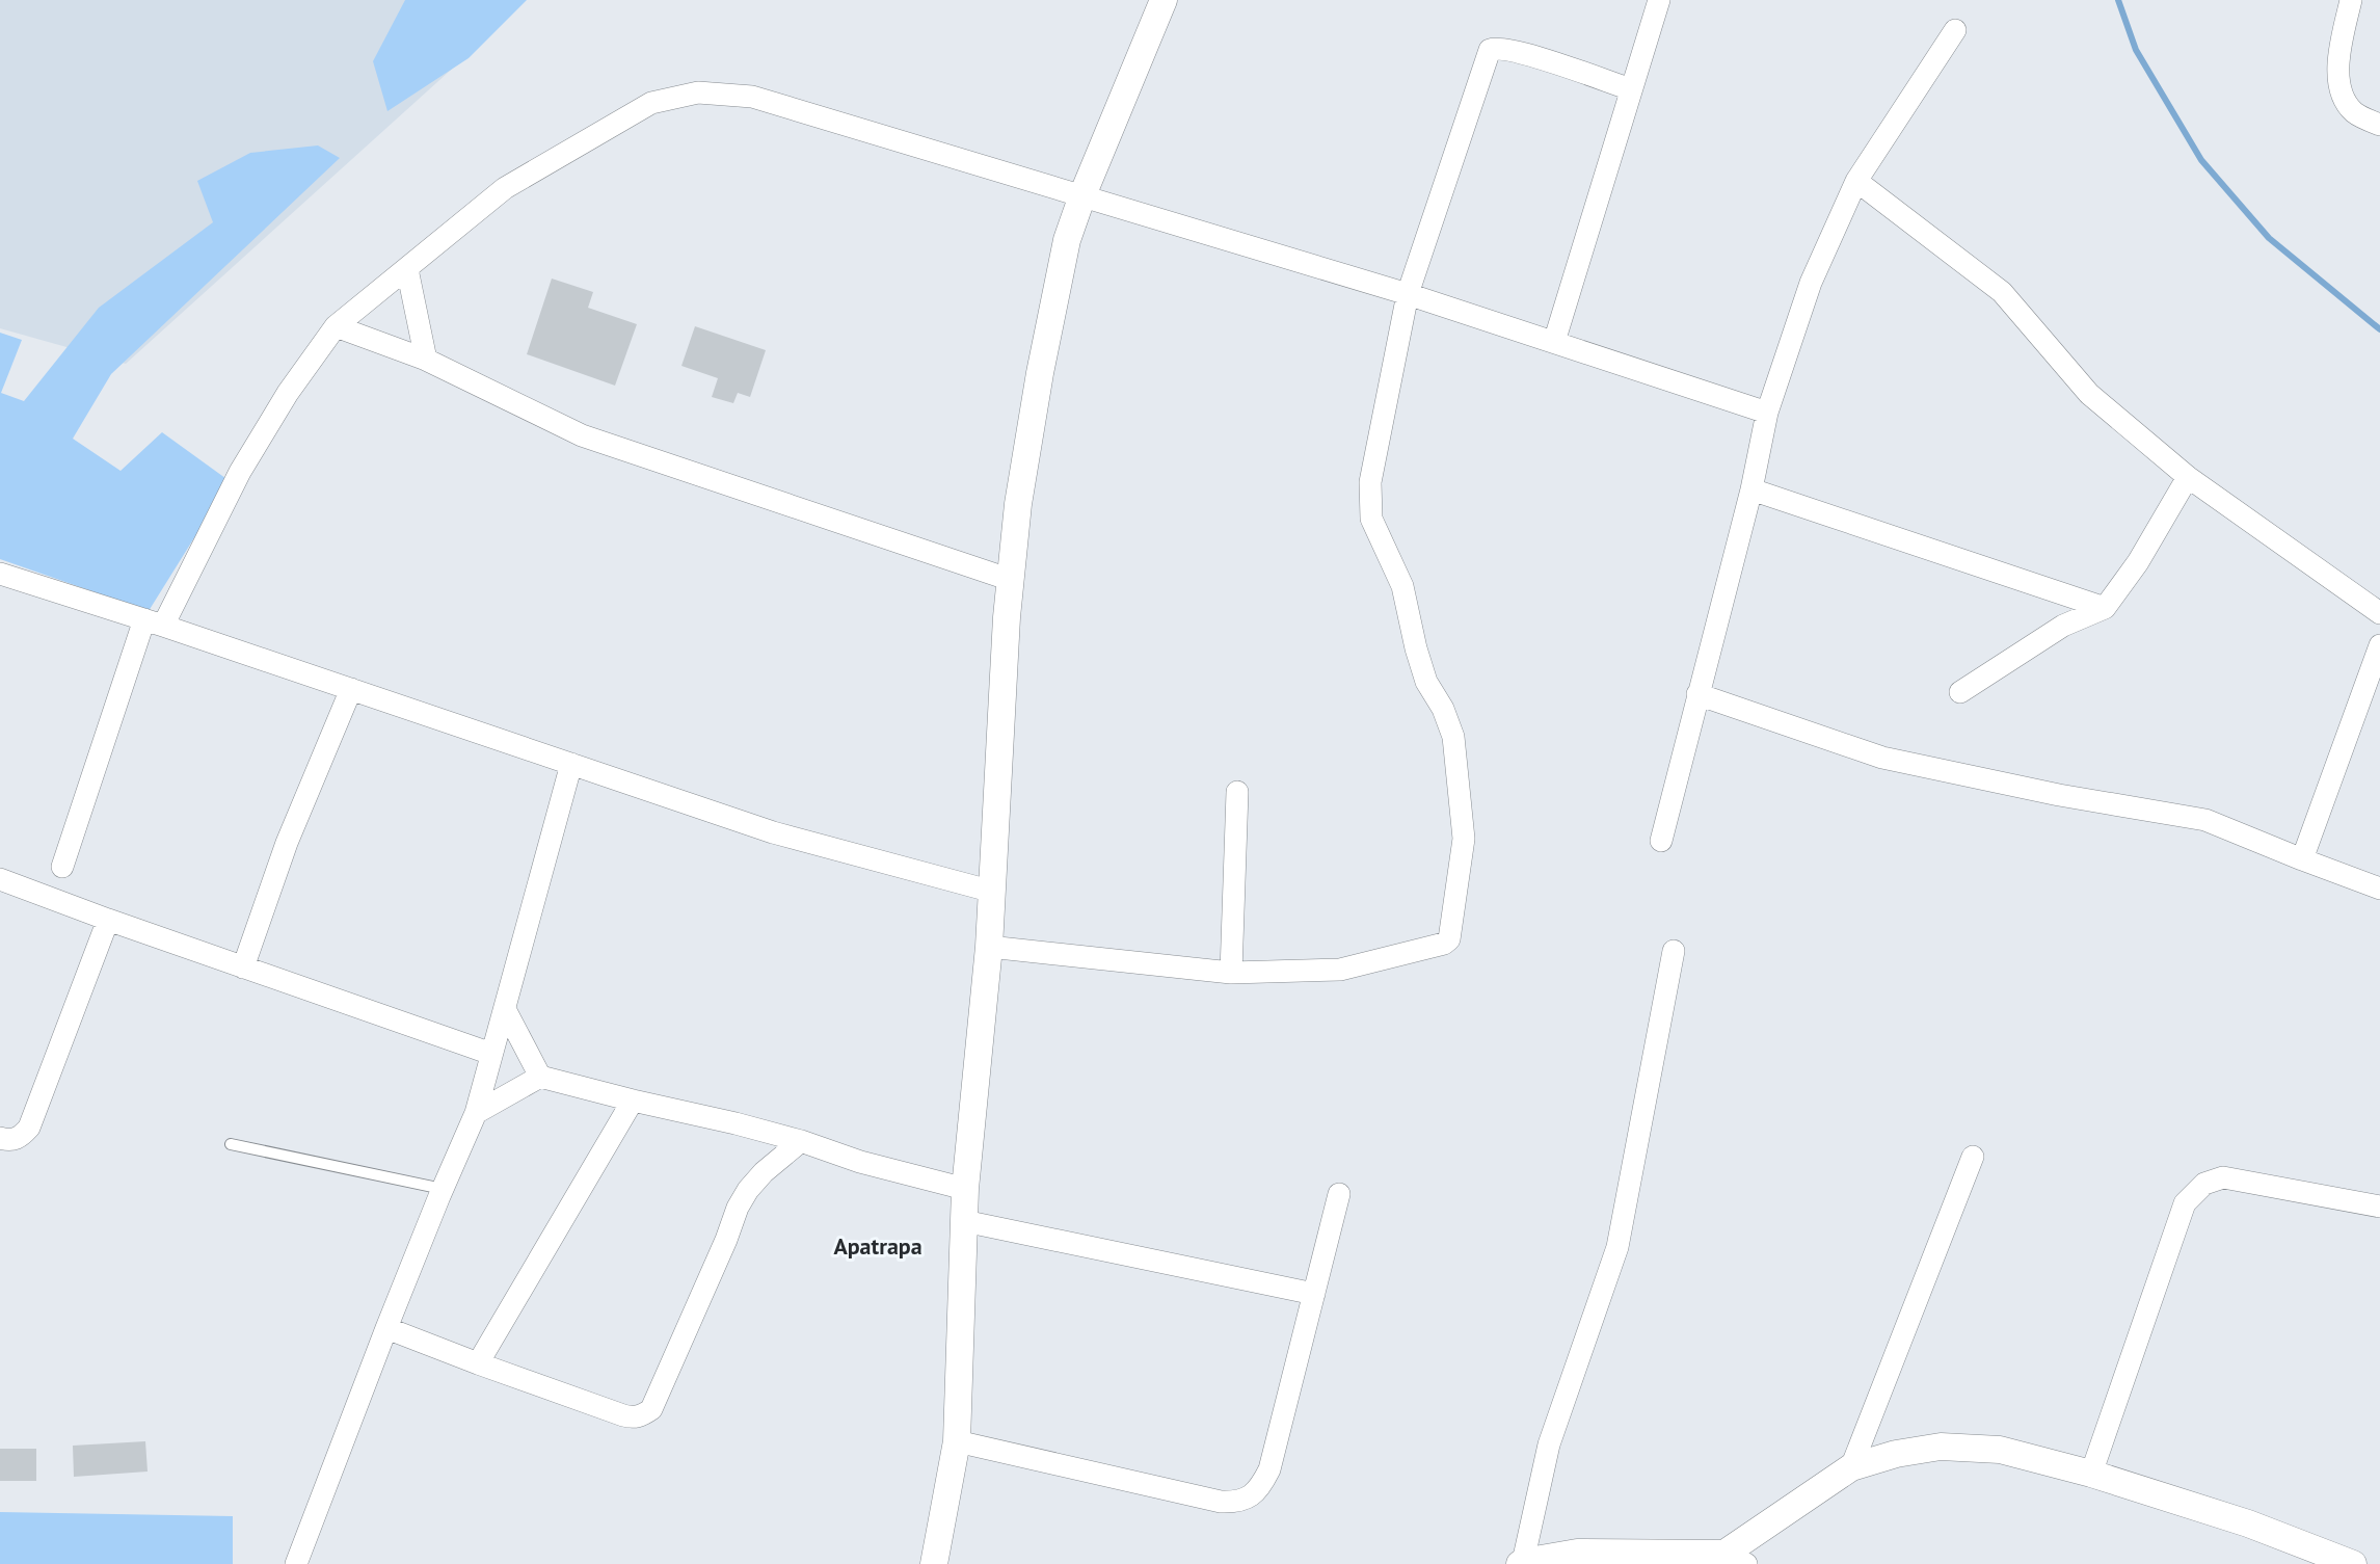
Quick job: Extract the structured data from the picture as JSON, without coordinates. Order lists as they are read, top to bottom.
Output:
{
  "districts": ["Apatrapa"]
}
